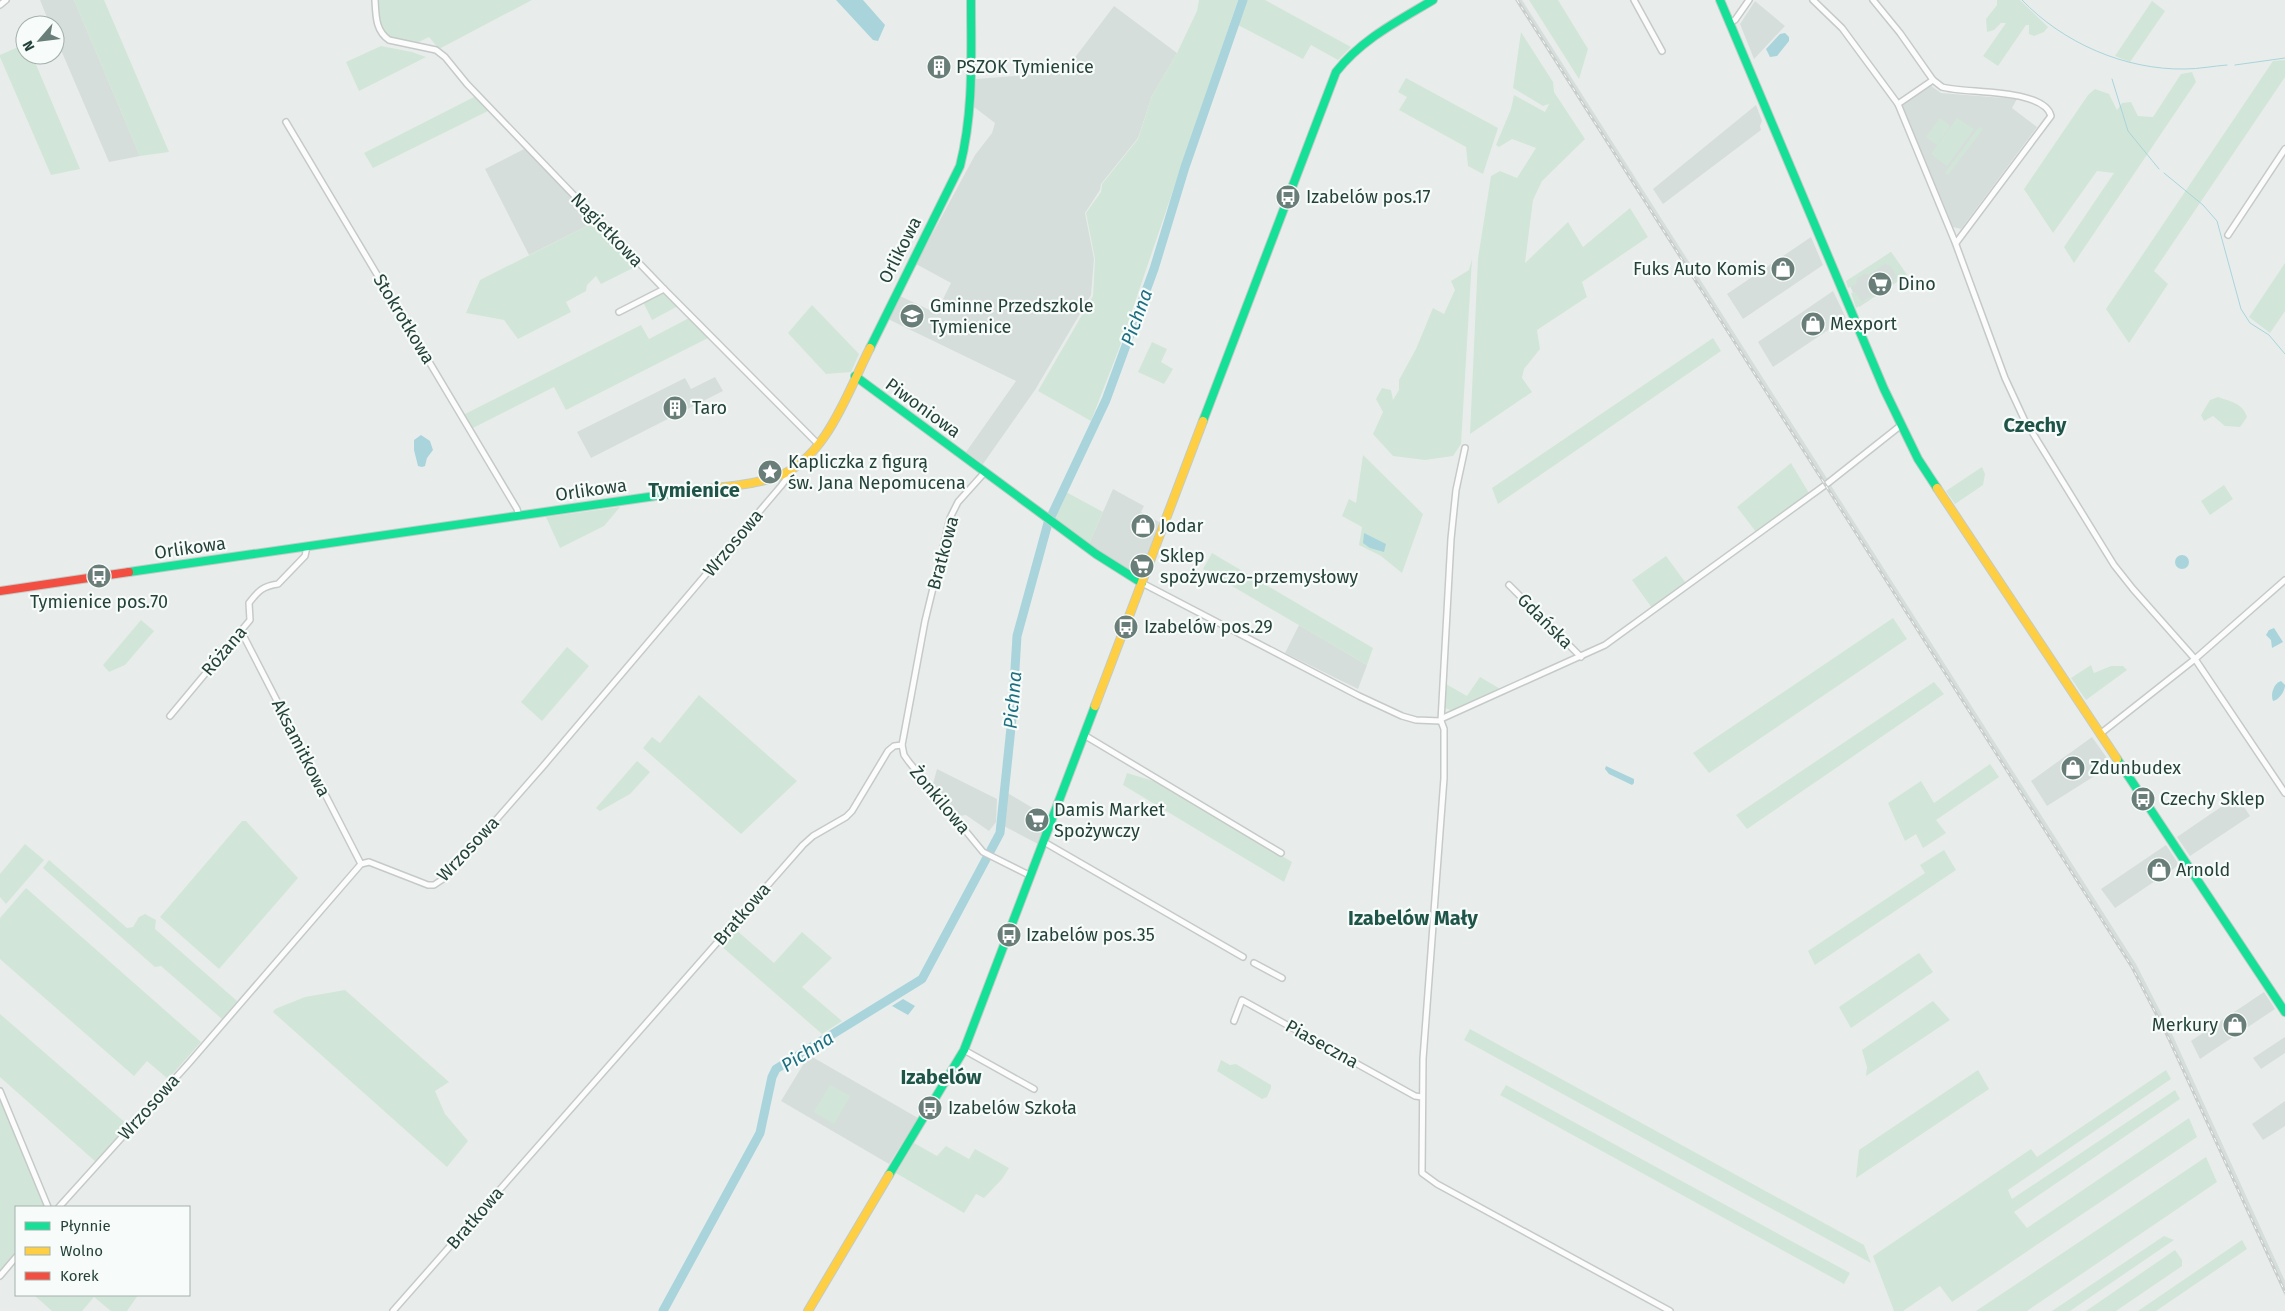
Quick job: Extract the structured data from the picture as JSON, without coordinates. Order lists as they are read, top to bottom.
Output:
{
  "streets": {
    "street": [
      "Nagietkowa",
      "Orlikowa",
      "Stokrotkowa",
      "Piwoniowa",
      "Wrzosowa",
      "Bratkowa",
      "Gdańska",
      "Różana",
      "Aksamitkowa",
      "Żonkilowa",
      "Piaseczna"
    ]
  },
  "crossings": [
    ["Nagietkowa", "Orlikowa"],
    ["Orlikowa", "Stokrotkowa"],
    ["Orlikowa", "Piwoniowa"],
    ["Orlikowa", "Wrzosowa"],
    ["Orlikowa", "Różana"],
    ["Piwoniowa", "Bratkowa"],
    ["Wrzosowa", "Aksamitkowa"],
    ["Bratkowa", "Żonkilowa"],
    ["Różana", "Aksamitkowa"]
  ],
  "districts": [
    "Czechy",
    "Tymienice",
    "Izabelów Mały",
    "Izabelów"
  ],
  "water": ["Pichna"],
  "places": {
    "building": ["PSZOK Tymienice", "Taro"],
    "bus stop": [
      "Izabelów pos.17",
      "Tymienice pos.70",
      "Izabelów pos.29",
      "Czechy Sklep",
      "Izabelów pos.35",
      "Izabelów Szkoła"
    ],
    "shop": [
      "Fuks Auto Komis",
      "Mexport",
      "Jodar",
      "Zdunbudex",
      "Arnold",
      "Merkury"
    ],
    "supermarket": ["Dino", "Sklep spożywczo-przemysłowy", "Damis Market Spożywczy"],
    "school or university": ["Gminne Przedszkole Tymienice"],
    "place": ["Kapliczka z figurą św. Jana Nepomucena"]
  },
  "legend": ["Płynnie", "Wolno", "Korek"],
  "north": "bottom left"
}
